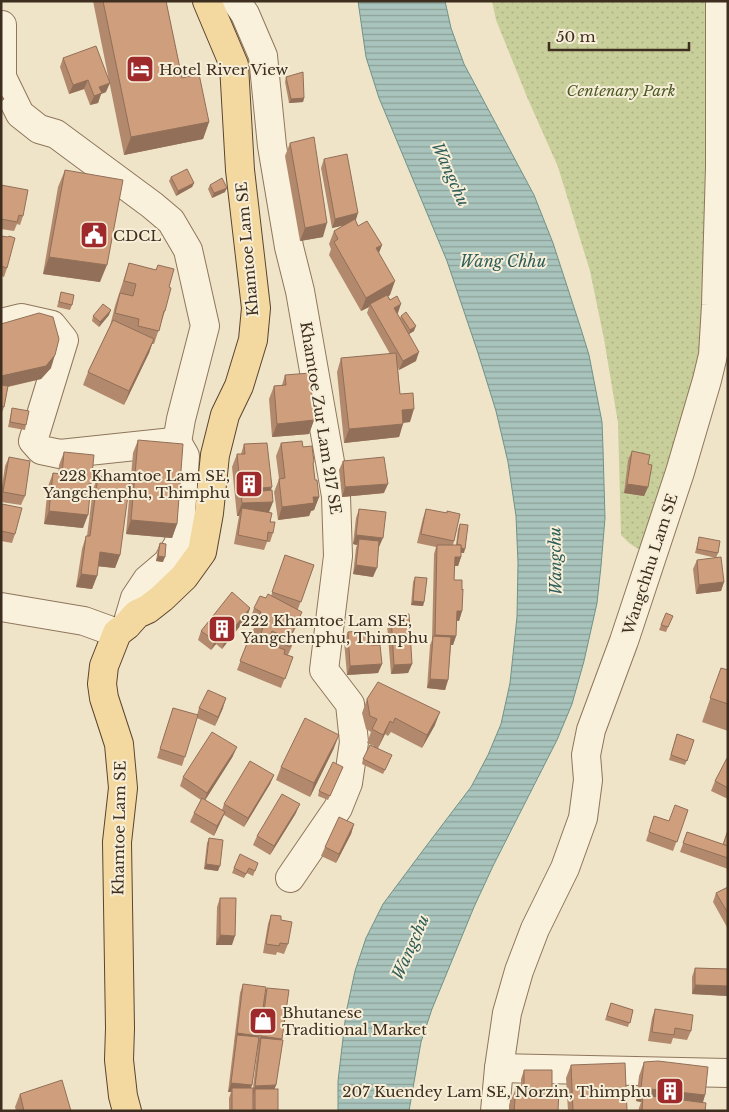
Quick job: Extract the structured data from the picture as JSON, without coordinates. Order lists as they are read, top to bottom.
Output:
{
  "streets": {
    "main road": ["Khamtoe Lam SE"],
    "street": ["Khamtoe Zur Lam 217 SE", "Wangchhu Lam SE"]
  },
  "water": ["Wangchu", "Wang Chhu"],
  "parks": ["Centenary Park"],
  "places": {
    "hotel": ["Hotel River View"],
    "public building": ["CDCL"],
    "building": ["228 Khamtoe Lam SE, Yangchenphu, Thimphu", "222 Khamtoe Lam SE, Yangchenphu, Thimphu", "207 Kuendey Lam SE, Norzin, Thimphu"],
    "shop": ["Bhutanese Traditional Market"]
  },
  "scale_bar": "50 m"
}
